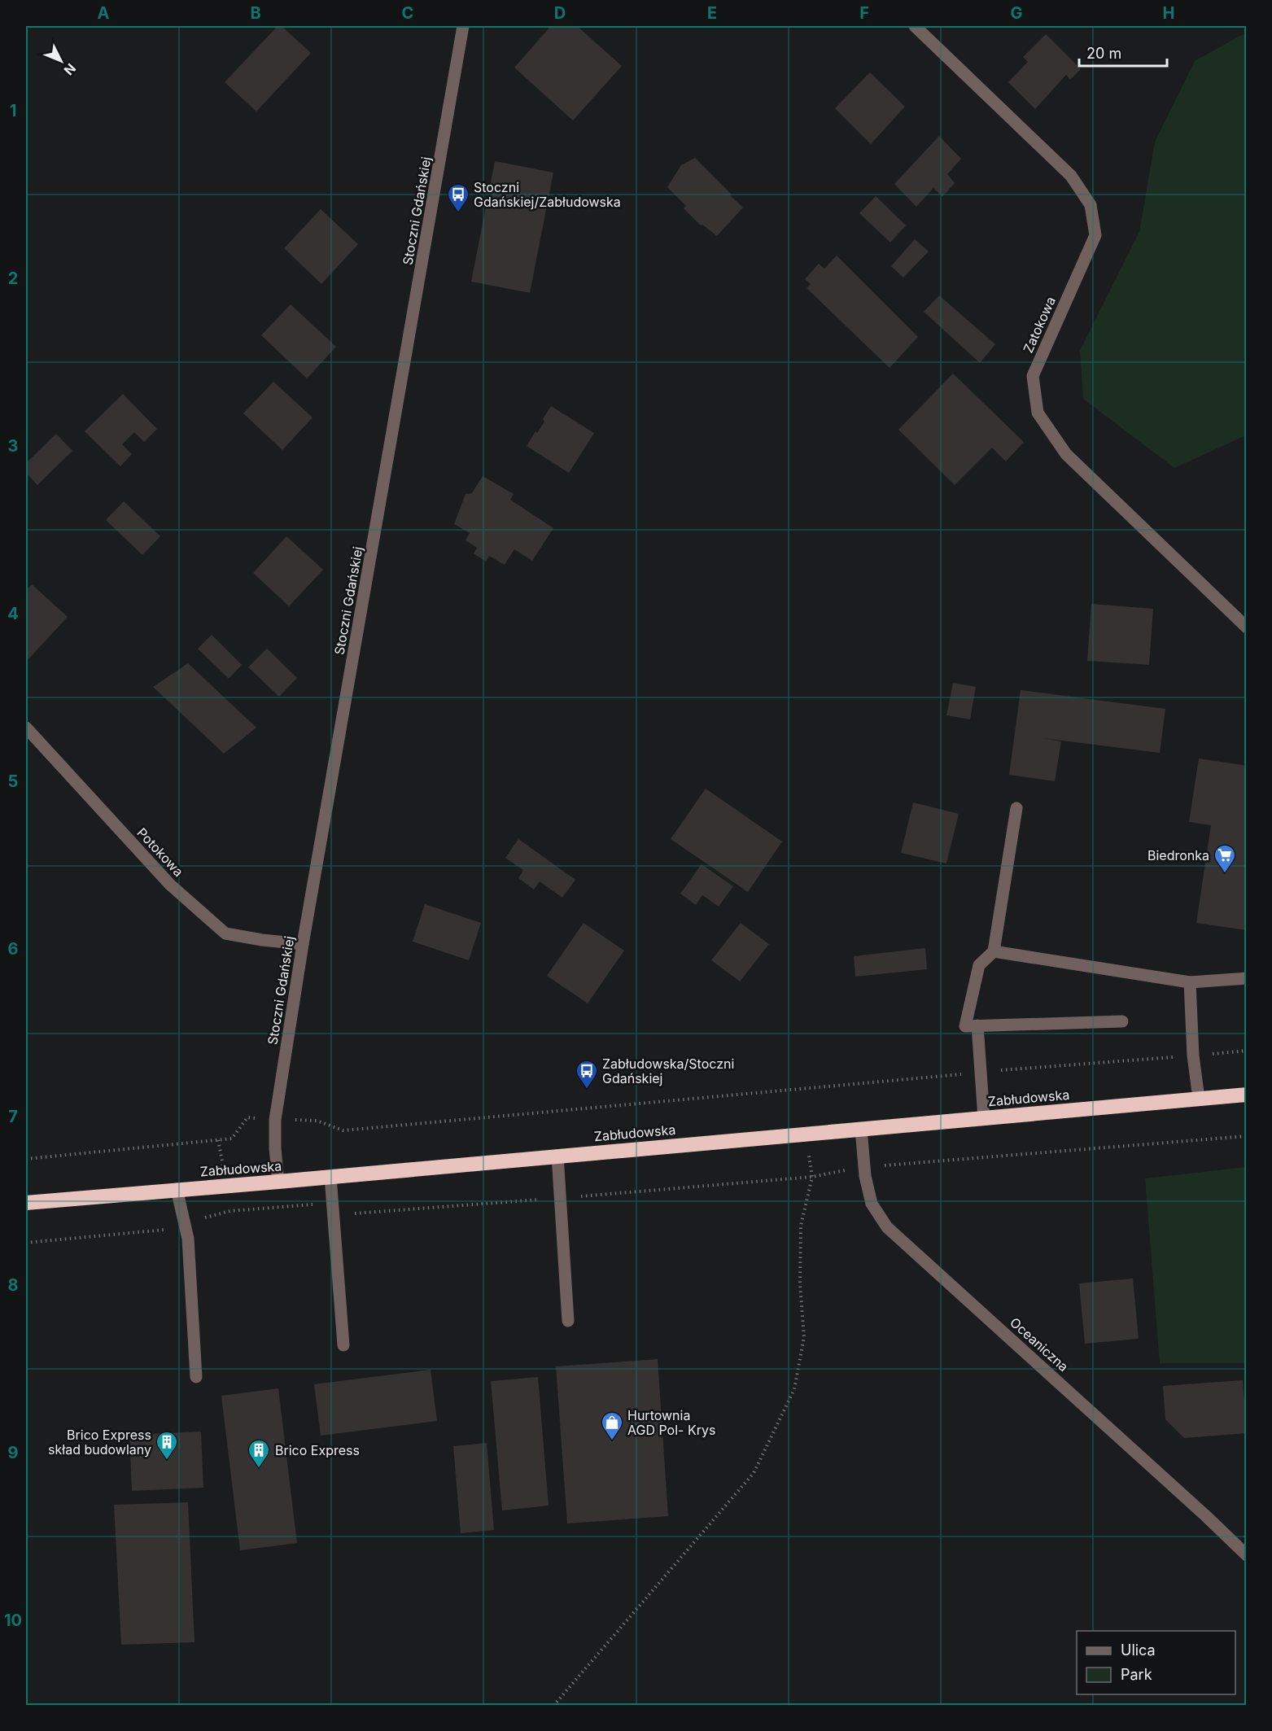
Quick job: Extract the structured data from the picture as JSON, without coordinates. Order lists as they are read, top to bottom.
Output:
{
  "streets": {
    "highway": ["Zabłudowska"],
    "street": [
      "Stoczni Gdańskiej",
      "Zatokowa",
      "Potokowa",
      "Oceaniczna"
    ]
  },
  "crossings": [
    ["Stoczni Gdańskiej", "Potokowa"],
    ["Stoczni Gdańskiej", "Zabłudowska"],
    ["Zabłudowska", "Oceaniczna"]
  ],
  "places": {
    "bus stop": ["Stoczni Gdańskiej/Zabłudowska", "Zabłudowska/Stoczni Gdańskiej"],
    "supermarket": ["Biedronka"],
    "shop": ["Hurtownia AGD Pol- Krys"],
    "building": ["Brico Express skład budowlany", "Brico Express"]
  },
  "legend": ["Ulica", "Park"],
  "scale_bar": "20 m",
  "north": "bottom right",
  "grid": {
    "columns": [
      "A",
      "B",
      "C",
      "D",
      "E",
      "F",
      "G",
      "H"
    ],
    "rows": [
      "1",
      "2",
      "3",
      "4",
      "5",
      "6",
      "7",
      "8",
      "9",
      "10"
    ]
  }
}
